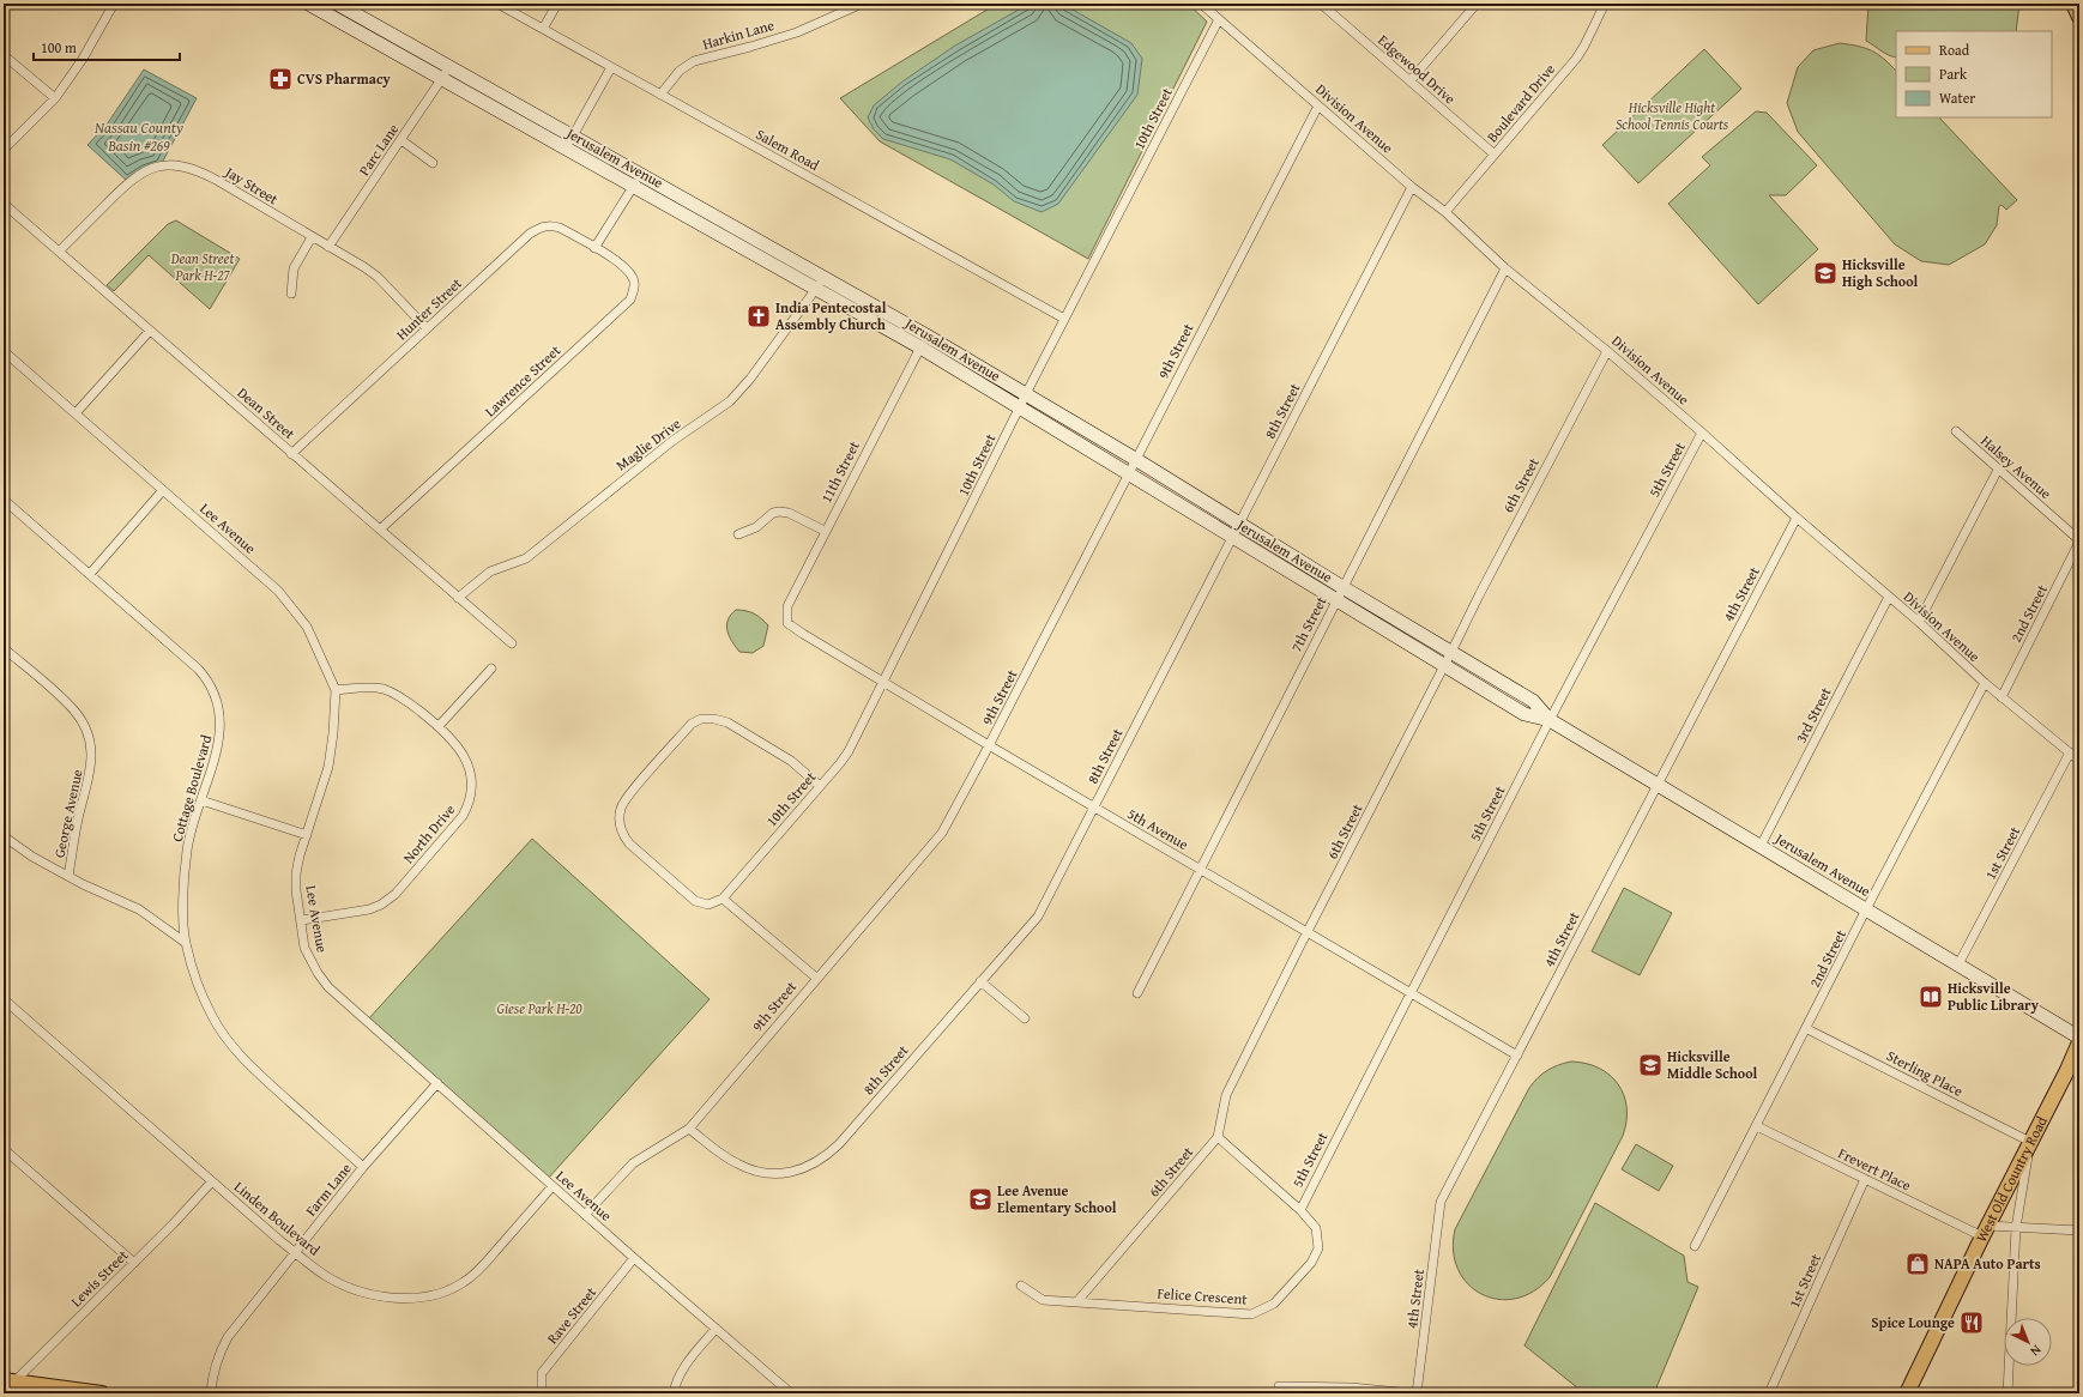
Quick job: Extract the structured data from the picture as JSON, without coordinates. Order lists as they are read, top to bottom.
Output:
{
  "streets": {
    "main road": ["Jerusalem Avenue", "West Old Country Road"],
    "street": [
      "Harkin Lane",
      "Edgewood Drive",
      "Boulevard Drive",
      "10th Street",
      "Division Avenue",
      "Parc Lane",
      "Salem Road",
      "Jay Street",
      "Hunter Street",
      "9th Street",
      "Lawrence Street",
      "8th Street",
      "Dean Street",
      "Maglie Drive",
      "Halsey Avenue",
      "5th Street",
      "11th Street",
      "6th Street",
      "Lee Avenue",
      "4th Street",
      "2nd Street",
      "7th Street",
      "3rd Street",
      "Cottage Boulevard",
      "George Avenue",
      "5th Avenue",
      "North Drive",
      "1st Street",
      "Sterling Place",
      "Frevert Place",
      "Farm Lane",
      "Linden Boulevard",
      "Lewis Street",
      "Felice Crescent",
      "Rave Street"
    ]
  },
  "crossings": [
    ["Harkin Lane", "Salem Road"],
    ["Edgewood Drive", "Boulevard Drive"],
    ["Boulevard Drive", "Division Avenue"],
    ["10th Street", "Division Avenue"],
    ["10th Street", "Salem Road"],
    ["10th Street", "Jerusalem Avenue"],
    ["10th Street", "5th Avenue"],
    ["Division Avenue", "9th Street"],
    ["Division Avenue", "8th Street"],
    ["Division Avenue", "5th Street"],
    ["Division Avenue", "6th Street"],
    ["Division Avenue", "4th Street"],
    ["Division Avenue", "2nd Street"],
    ["Division Avenue", "7th Street"],
    ["Division Avenue", "3rd Street"],
    ["Division Avenue", "1st Street"],
    ["Parc Lane", "Jerusalem Avenue"],
    ["Parc Lane", "Jay Street"],
    ["Jerusalem Avenue", "9th Street"],
    ["Jerusalem Avenue", "8th Street"],
    ["Jerusalem Avenue", "Maglie Drive"],
    ["Jerusalem Avenue", "5th Street"],
    ["Jerusalem Avenue", "11th Street"],
    ["Jerusalem Avenue", "6th Street"],
    ["Jerusalem Avenue", "4th Street"],
    ["Jerusalem Avenue", "2nd Street"],
    ["Jerusalem Avenue", "7th Street"],
    ["Jerusalem Avenue", "3rd Street"],
    ["Jerusalem Avenue", "1st Street"],
    ["Jay Street", "Hunter Street"],
    ["Jay Street", "Dean Street"],
    ["Hunter Street", "Lawrence Street"],
    ["Hunter Street", "Dean Street"],
    ["9th Street", "8th Street"],
    ["9th Street", "Lee Avenue"],
    ["9th Street", "5th Avenue"],
    ["Lawrence Street", "Dean Street"],
    ["8th Street", "5th Avenue"],
    ["Dean Street", "Maglie Drive"],
    ["Halsey Avenue", "2nd Street"],
    ["5th Street", "5th Avenue"],
    ["5th Street", "Felice Crescent"],
    ["11th Street", "5th Avenue"],
    ["6th Street", "5th Avenue"],
    ["6th Street", "Felice Crescent"],
    ["Lee Avenue", "North Drive"],
    ["Lee Avenue", "Farm Lane"],
    ["Lee Avenue", "Linden Boulevard"],
    ["Lee Avenue", "Rave Street"],
    ["4th Street", "5th Avenue"],
    ["2nd Street", "Sterling Place"],
    ["2nd Street", "Frevert Place"],
    ["7th Street", "5th Avenue"],
    ["Cottage Boulevard", "Farm Lane"],
    ["1st Street", "Frevert Place"],
    ["Sterling Place", "West Old Country Road"],
    ["Frevert Place", "West Old Country Road"],
    ["Farm Lane", "Linden Boulevard"],
    ["Linden Boulevard", "Lewis Street"]
  ],
  "water": ["Nassau County Basin #269"],
  "parks": ["Hicksville Hight School Tennis Courts", "Dean Street Park H-27", "Giese Park H-20"],
  "places": {
    "pharmacy": ["CVS Pharmacy"],
    "school or university": ["Hicksville High School", "Hicksville Middle School", "Lee Avenue Elementary School"],
    "church": ["India Pentecostal Assembly Church"],
    "library": ["Hicksville Public Library"],
    "shop": ["NAPA Auto Parts"],
    "restaurant": ["Spice Lounge"]
  },
  "legend": ["Road", "Park", "Water"],
  "scale_bar": "100 m",
  "north": "bottom right"
}
